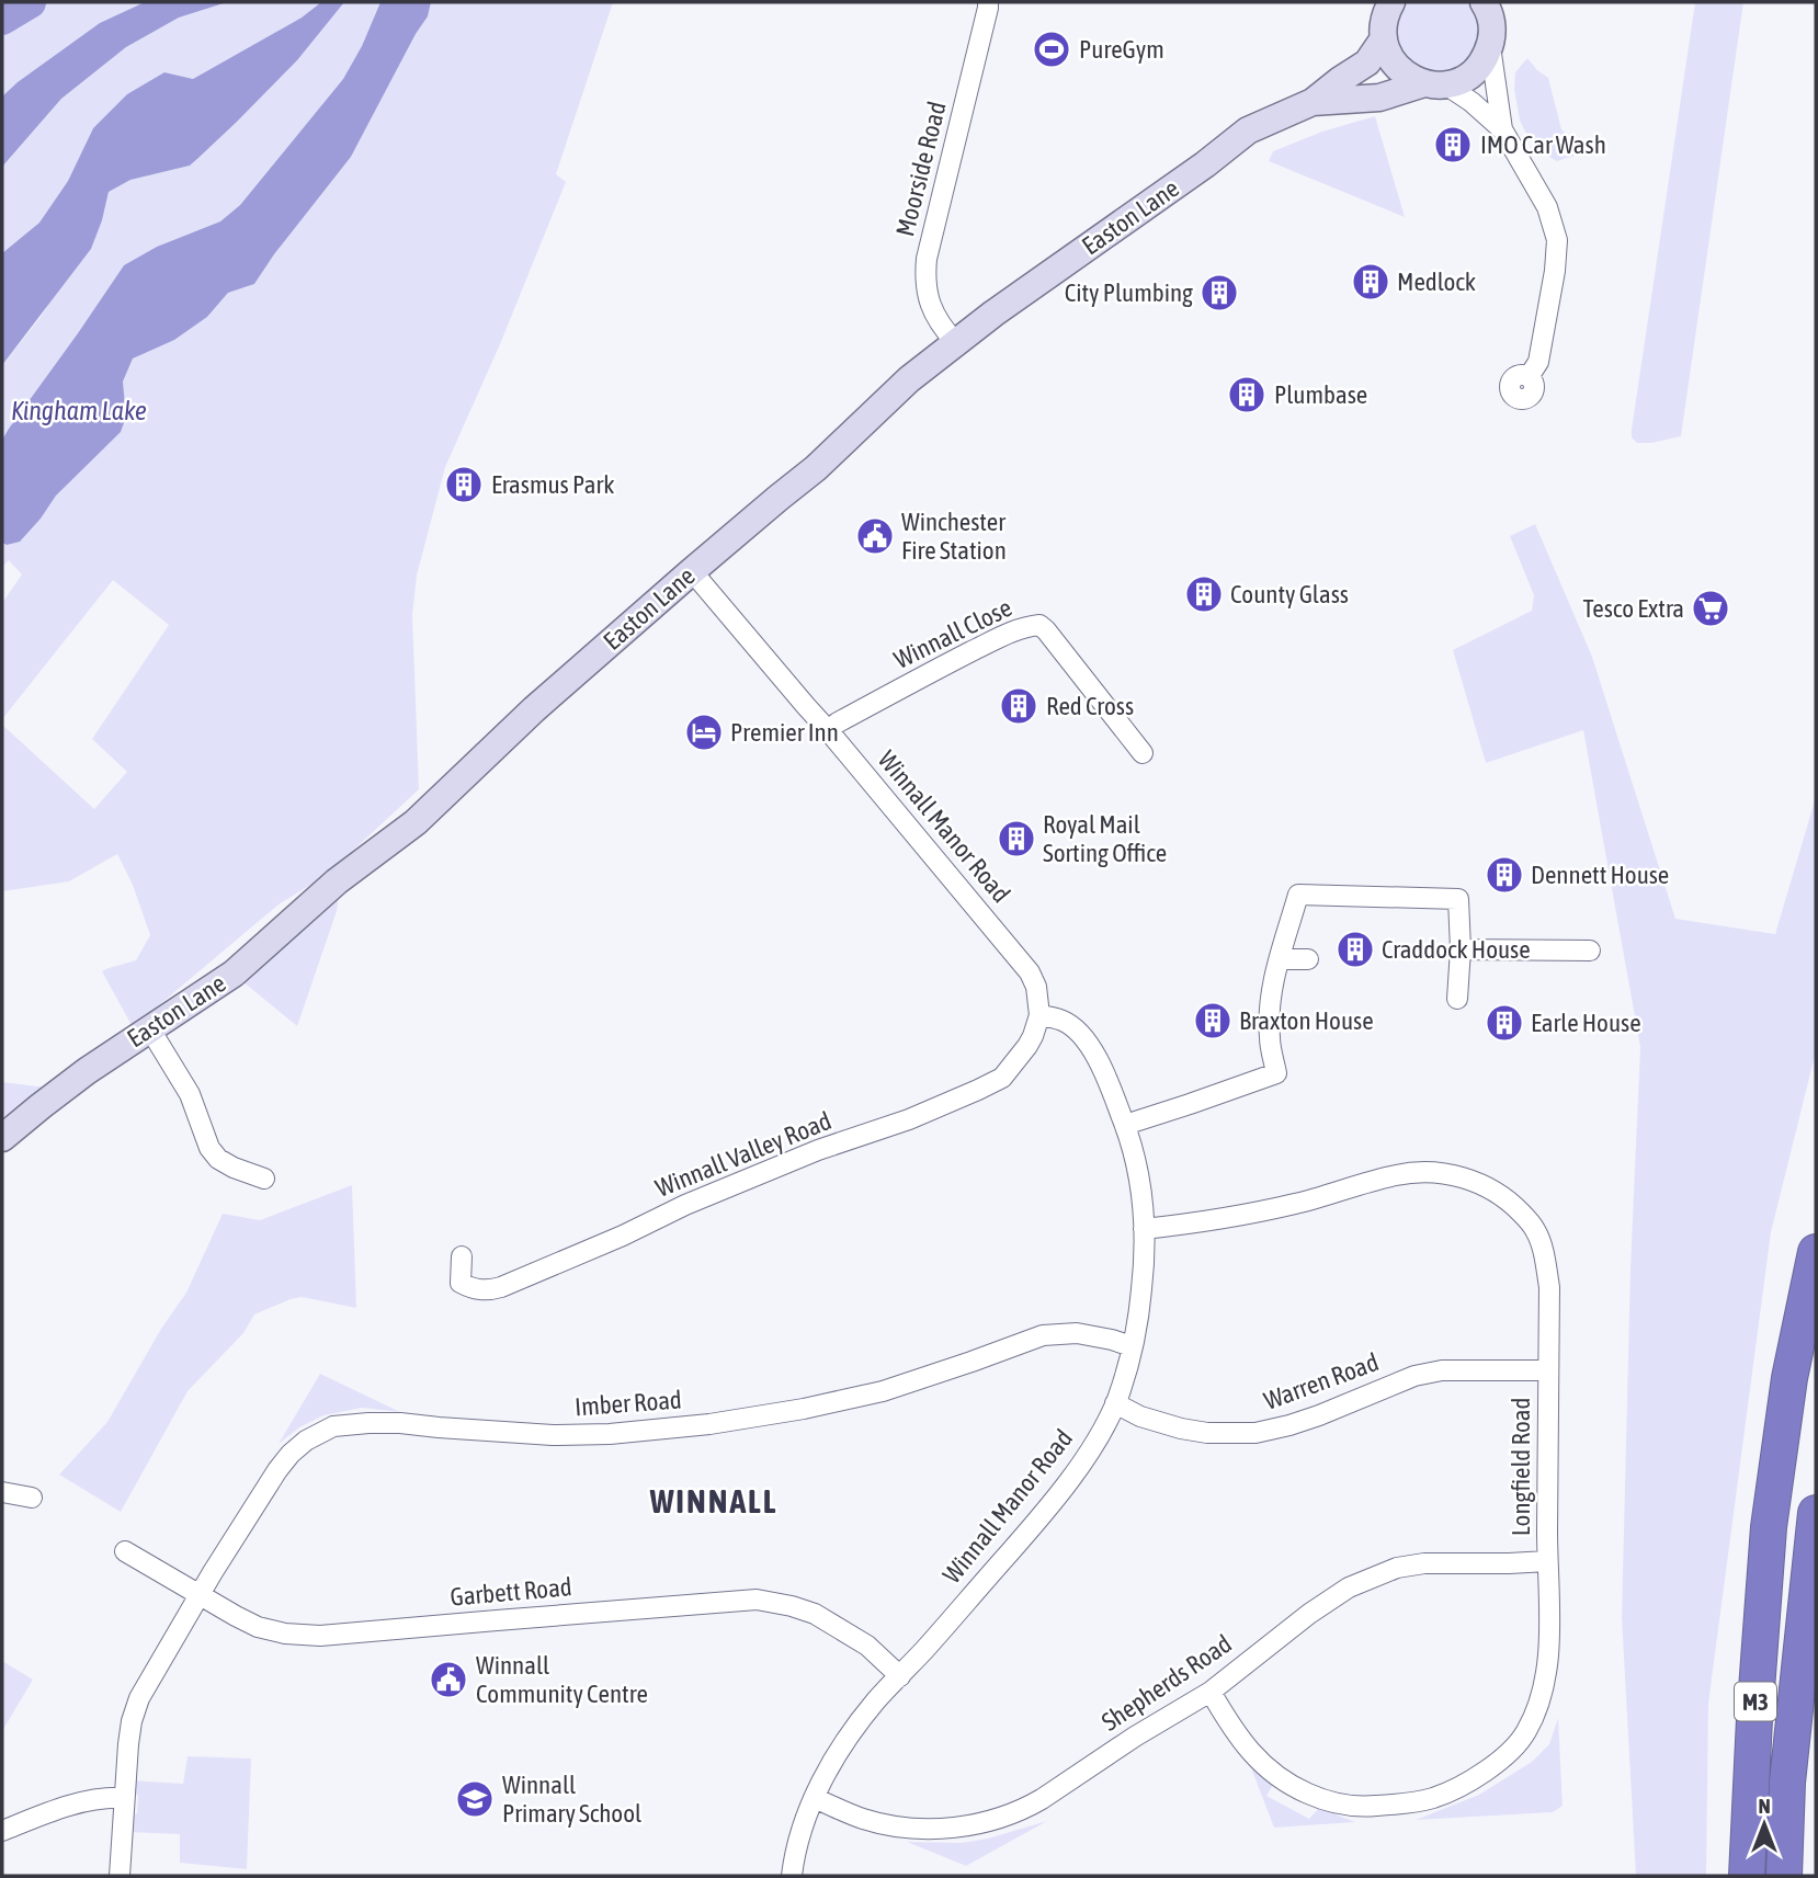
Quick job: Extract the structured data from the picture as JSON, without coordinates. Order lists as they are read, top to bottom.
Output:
{
  "streets": {
    "highway": ["M3"],
    "street": [
      "Moorside Road",
      "Easton Lane",
      "Winnall Close",
      "Winnall Manor Road",
      "Winnall Valley Road",
      "Warren Road",
      "Imber Road",
      "Longfield Road",
      "Garbett Road",
      "Shepherds Road"
    ]
  },
  "crossings": [
    ["Moorside Road", "Easton Lane"],
    ["Easton Lane", "Winnall Manor Road"],
    ["Winnall Close", "Winnall Manor Road"],
    ["Winnall Manor Road", "Winnall Valley Road"],
    ["Winnall Manor Road", "Warren Road"],
    ["Winnall Manor Road", "Imber Road"],
    ["Winnall Manor Road", "Longfield Road"],
    ["Winnall Manor Road", "Garbett Road"],
    ["Winnall Manor Road", "Shepherds Road"],
    ["Warren Road", "Longfield Road"],
    ["Imber Road", "Garbett Road"],
    ["Longfield Road", "Shepherds Road"]
  ],
  "districts": ["WINNALL"],
  "water": ["Kingham Lake"],
  "places": {
    "sports": ["PureGym"],
    "building": [
      "IMO Car Wash",
      "Medlock",
      "City Plumbing",
      "Plumbase",
      "Erasmus Park",
      "County Glass",
      "Red Cross",
      "Royal Mail Sorting Office",
      "Dennett House",
      "Craddock House",
      "Braxton House",
      "Earle House"
    ],
    "public building": ["Winchester Fire Station", "Winnall Community Centre"],
    "supermarket": ["Tesco Extra"],
    "hotel": ["Premier Inn"],
    "school or university": ["Winnall Primary School"]
  },
  "north": "top"
}
